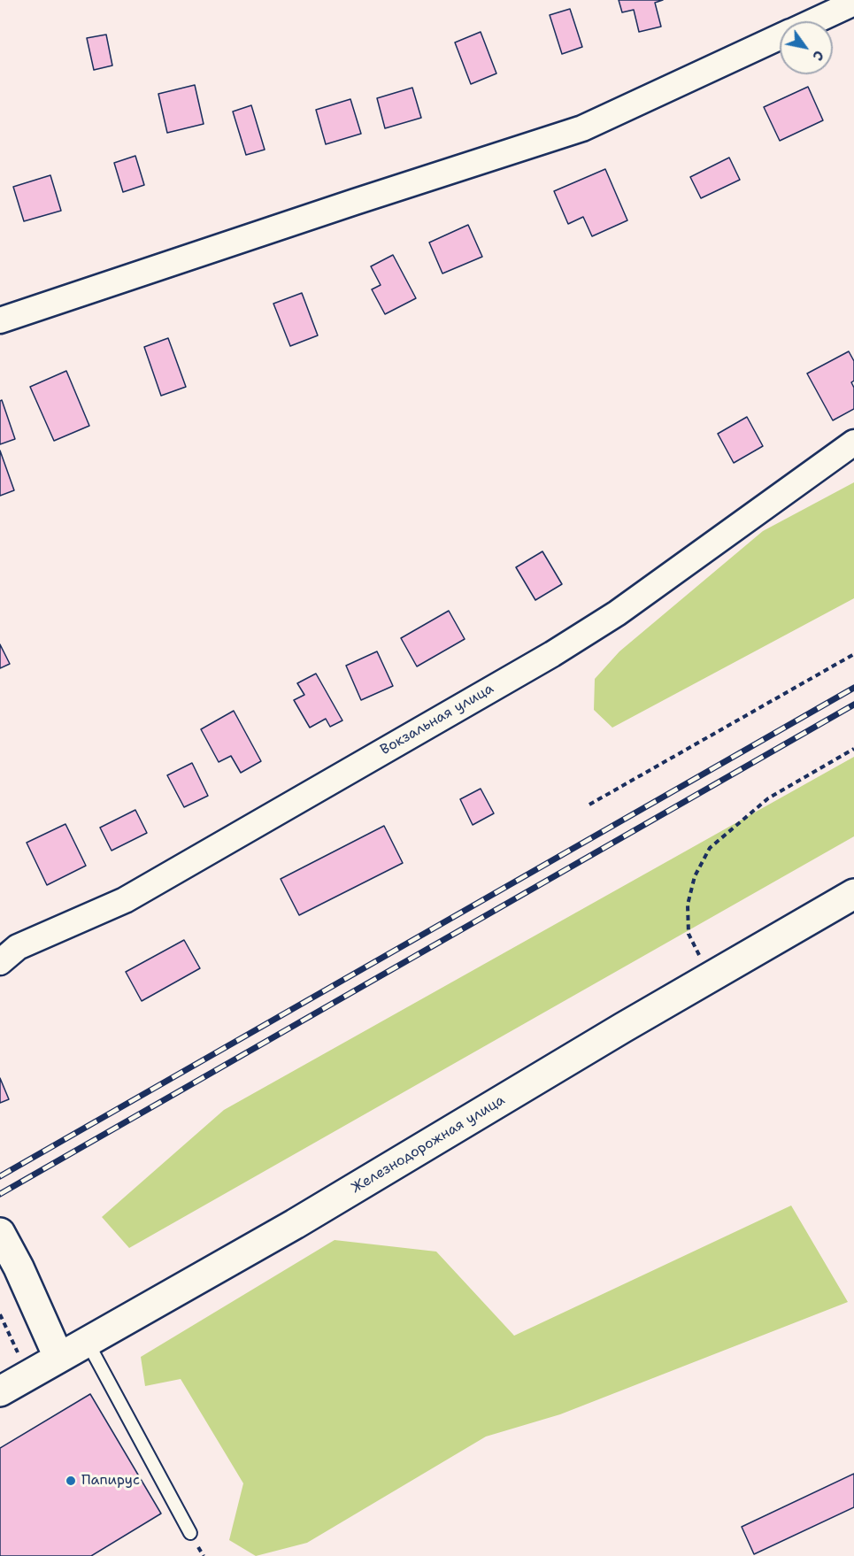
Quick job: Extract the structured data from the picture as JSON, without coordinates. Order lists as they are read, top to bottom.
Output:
{
  "streets": {
    "main road": ["Железнодорожная улица"],
    "street": ["Вокзальная улица"]
  },
  "places": ["Папирус"],
  "north": "bottom right"
}
